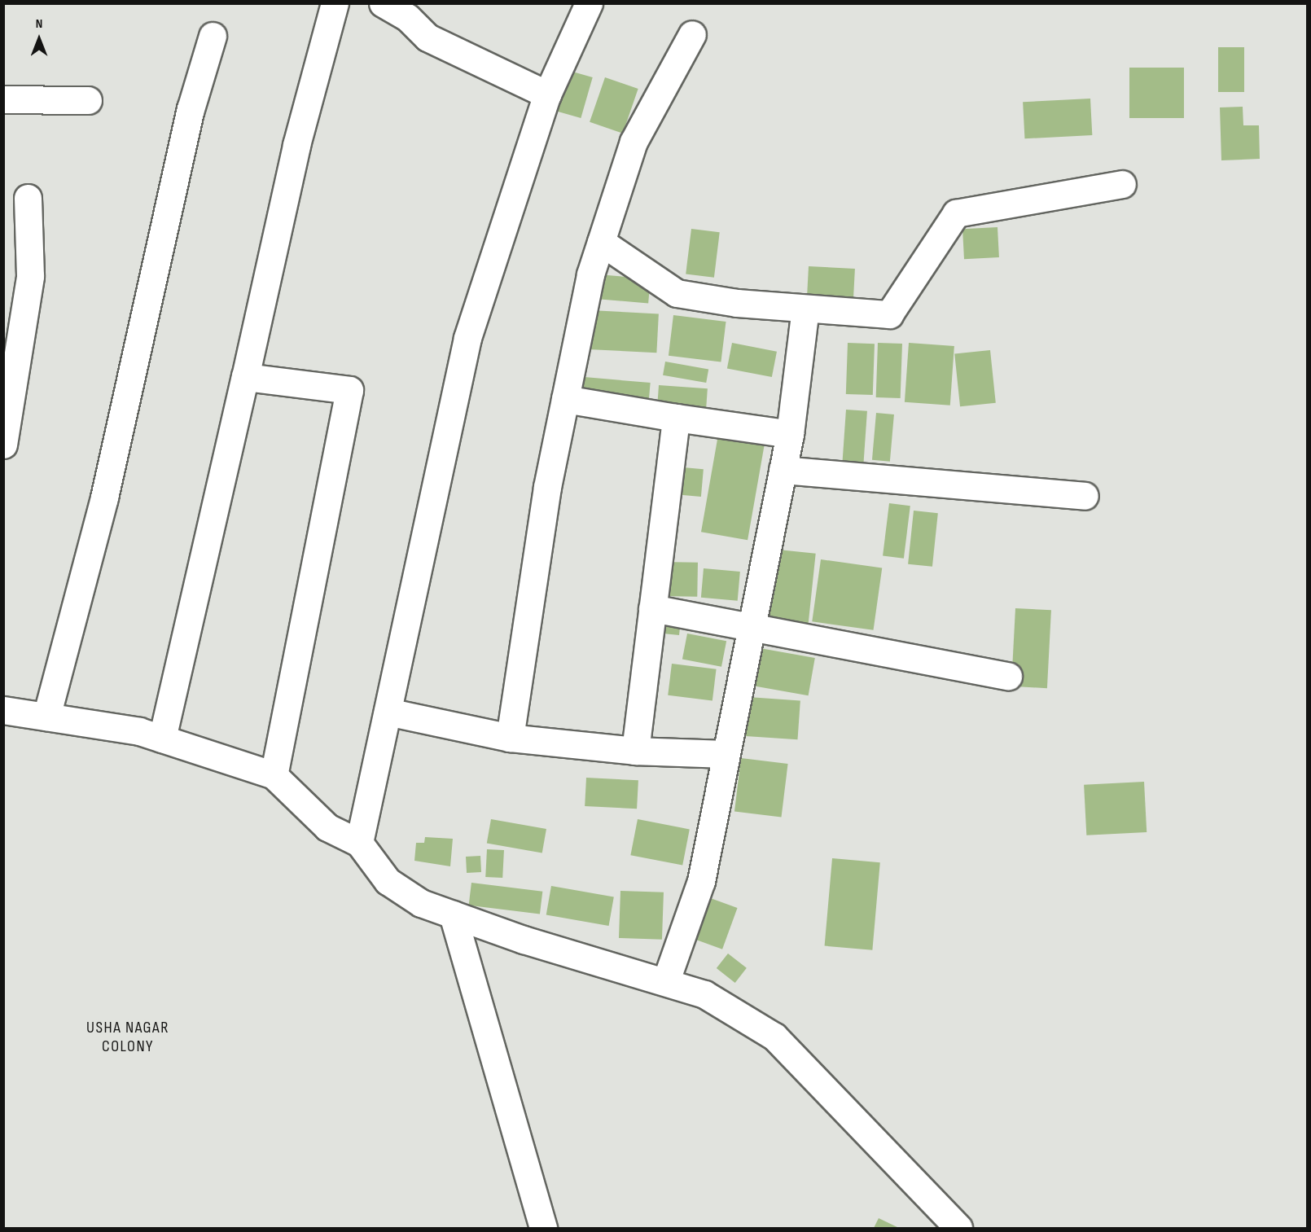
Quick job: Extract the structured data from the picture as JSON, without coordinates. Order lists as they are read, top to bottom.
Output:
{
  "districts": ["USHA NAGAR COLONY"],
  "north": "top"
}
